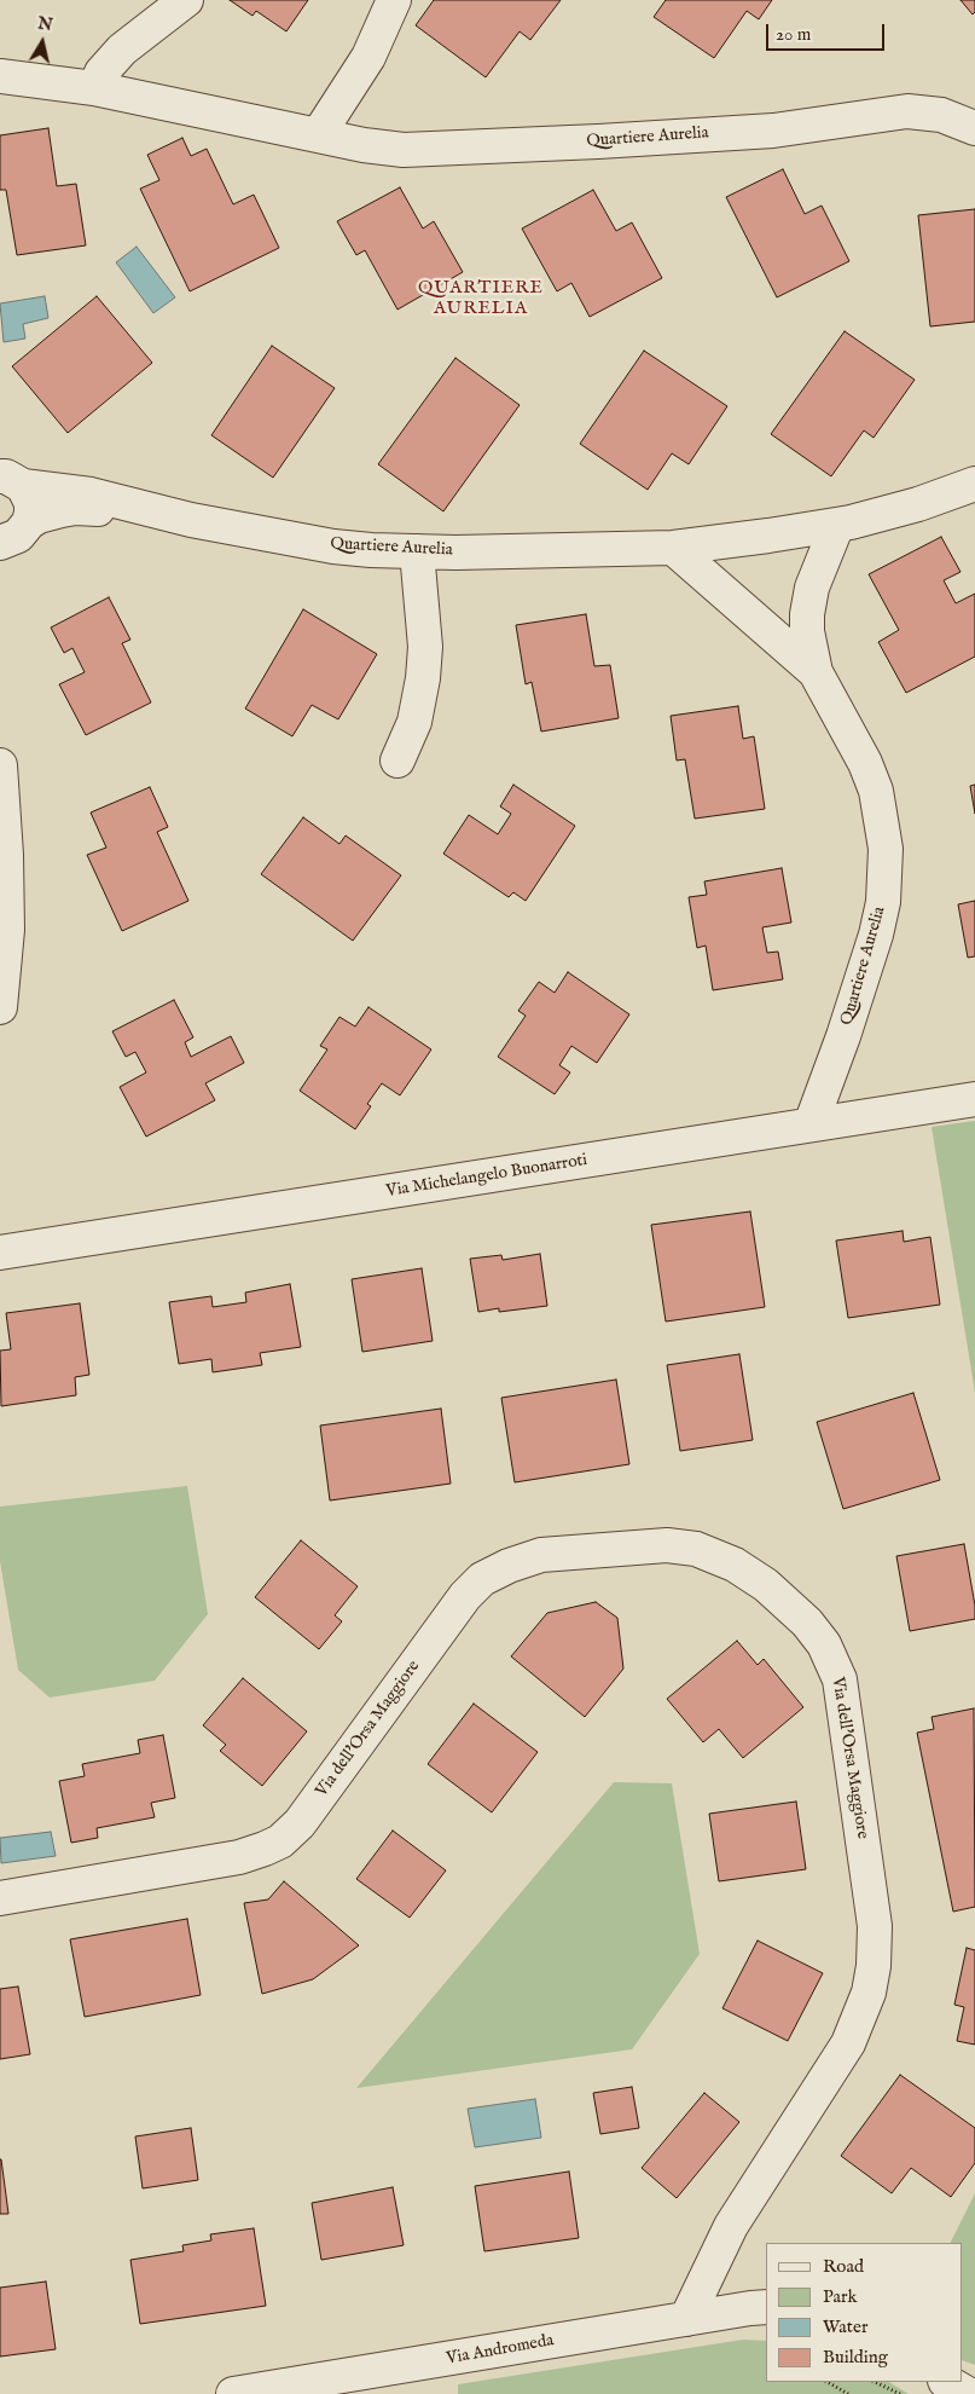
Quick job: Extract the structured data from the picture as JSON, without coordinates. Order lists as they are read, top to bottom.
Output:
{
  "streets": {
    "street": [
      "Quartiere Aurelia",
      "Via Michelangelo Buonarroti",
      "Via dell'Orsa Maggiore",
      "Via Andromeda"
    ]
  },
  "crossings": [
    ["Quartiere Aurelia", "Via Michelangelo Buonarroti"],
    ["Via dell'Orsa Maggiore", "Via Andromeda"]
  ],
  "districts": ["QUARTIERE AURELIA"],
  "legend": [
    "Road",
    "Park",
    "Water",
    "Building"
  ],
  "scale_bar": "20 m",
  "north": "top"
}
